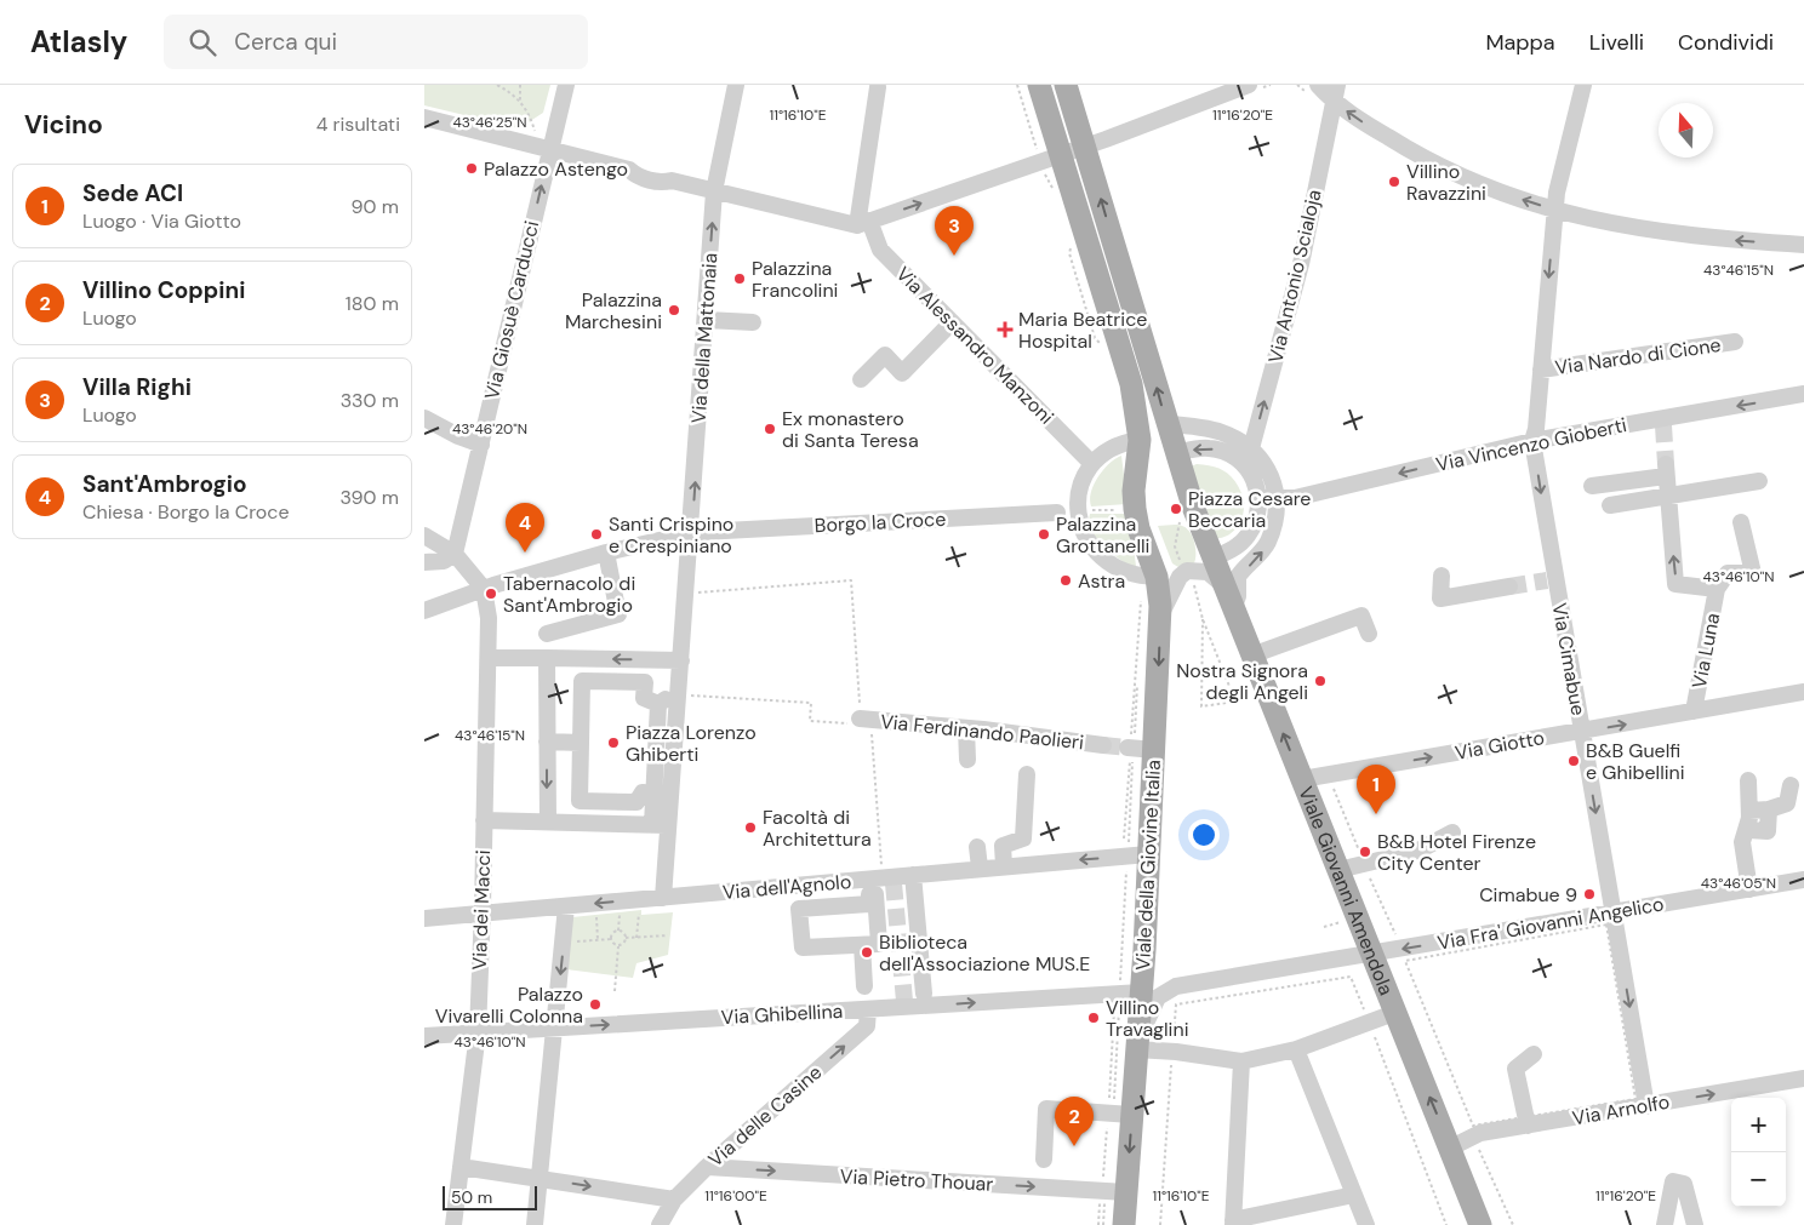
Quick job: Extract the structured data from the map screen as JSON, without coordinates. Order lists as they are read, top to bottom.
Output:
{
  "streets": {
    "main road": ["Viale della Giovine Italia", "Viale Giovanni Amendola"],
    "street": [
      "Via Antonio Scialoja",
      "Via Giosuè Carducci",
      "Via della Mattonaia",
      "Via Alessandro Manzoni",
      "Via Nardo di Cione",
      "Via Vincenzo Gioberti",
      "Borgo la Croce",
      "Via Luna",
      "Via Cimabue",
      "Via Ferdinando Paolieri",
      "Via Giotto",
      "Via dell'Agnolo",
      "Via dei Macci",
      "Via Fra' Giovanni Angelico",
      "Via Ghibellina",
      "Via Arnolfo",
      "Via delle Casine",
      "Via Pietro Thouar"
    ]
  },
  "crossings": [
    ["Via Nardo di Cione", "Via Cimabue"],
    ["Via Vincenzo Gioberti", "Via Cimabue"],
    ["Via Luna", "Via Giotto"],
    ["Via Cimabue", "Via Giotto"],
    ["Via Cimabue", "Via Fra' Giovanni Angelico"],
    ["Via Cimabue", "Via Arnolfo"],
    ["Via Giotto", "Viale Giovanni Amendola"],
    ["Viale della Giovine Italia", "Via dell'Agnolo"],
    ["Viale della Giovine Italia", "Via Fra' Giovanni Angelico"],
    ["Viale della Giovine Italia", "Via Ghibellina"],
    ["Viale della Giovine Italia", "Via Pietro Thouar"],
    ["Via dell'Agnolo", "Via dei Macci"],
    ["Viale Giovanni Amendola", "Via Fra' Giovanni Angelico"],
    ["Viale Giovanni Amendola", "Via Arnolfo"],
    ["Via dei Macci", "Via Ghibellina"],
    ["Via Ghibellina", "Via delle Casine"],
    ["Via delle Casine", "Via Pietro Thouar"]
  ],
  "one_way": [
    "Via Antonio Scialoja",
    "Via Giosuè Carducci",
    "Via della Mattonaia",
    "Via Cimabue",
    "Viale Giovanni Amendola",
    "Via Ghibellina",
    "Via Arnolfo",
    "Via delle Casine",
    "Via Pietro Thouar"
  ],
  "places": {
    "other": [
      "Palazzo Astengo",
      "Villino Ravazzini",
      "Palazzina Francolini",
      "Palazzina Marchesini",
      "Ex monastero di Santa Teresa",
      "Piazza Cesare Beccaria",
      "Santi Crispino e Crespiniano",
      "Palazzina Grottanelli",
      "Astra",
      "Tabernacolo di Sant'Ambrogio",
      "Nostra Signora degli Angeli",
      "Piazza Lorenzo Ghiberti",
      "B&B Guelfi e Ghibellini",
      "Facoltà di Architettura",
      "B&B Hotel Firenze City Center",
      "Cimabue 9",
      "Biblioteca dell'Associazione MUS.E",
      "Palazzo Vivarelli Colonna",
      "Villino Travaglini"
    ],
    "health": ["Maria Beatrice Hospital"]
  },
  "scale_bar": "50 m",
  "north": "top",
  "page": {
    "header": "Atlasly",
    "search": "Cerca qui",
    "nav": ["Mappa", "Livelli", "Condividi"],
    "heading": ["Vicino", "4 risultati"],
    "list": [
      {
        "mark": "1",
        "name": "Sede ACI",
        "note": "Luogo · Via Giotto",
        "value": "90 m"
      },
      {
        "mark": "2",
        "name": "Villino Coppini",
        "note": "Luogo",
        "value": "180 m"
      },
      {
        "mark": "3",
        "name": "Villa Righi",
        "note": "Luogo",
        "value": "330 m"
      },
      {
        "mark": "4",
        "name": "Sant'Ambrogio",
        "note": "Chiesa · Borgo la Croce",
        "value": "390 m"
      }
    ],
    "pins": [
      "3",
      "4",
      "1",
      "2"
    ],
    "map_buttons": ["+", "−"],
    "scale": "50 m"
  },
  "coordinates": [
    "11°16'10\"E",
    "11°16'20\"E",
    "43°46'25\"N",
    "43°46'15\"N",
    "43°46'20\"N",
    "43°46'10\"N",
    "43°46'05\"N",
    "11°16'00\"E"
  ]
}
